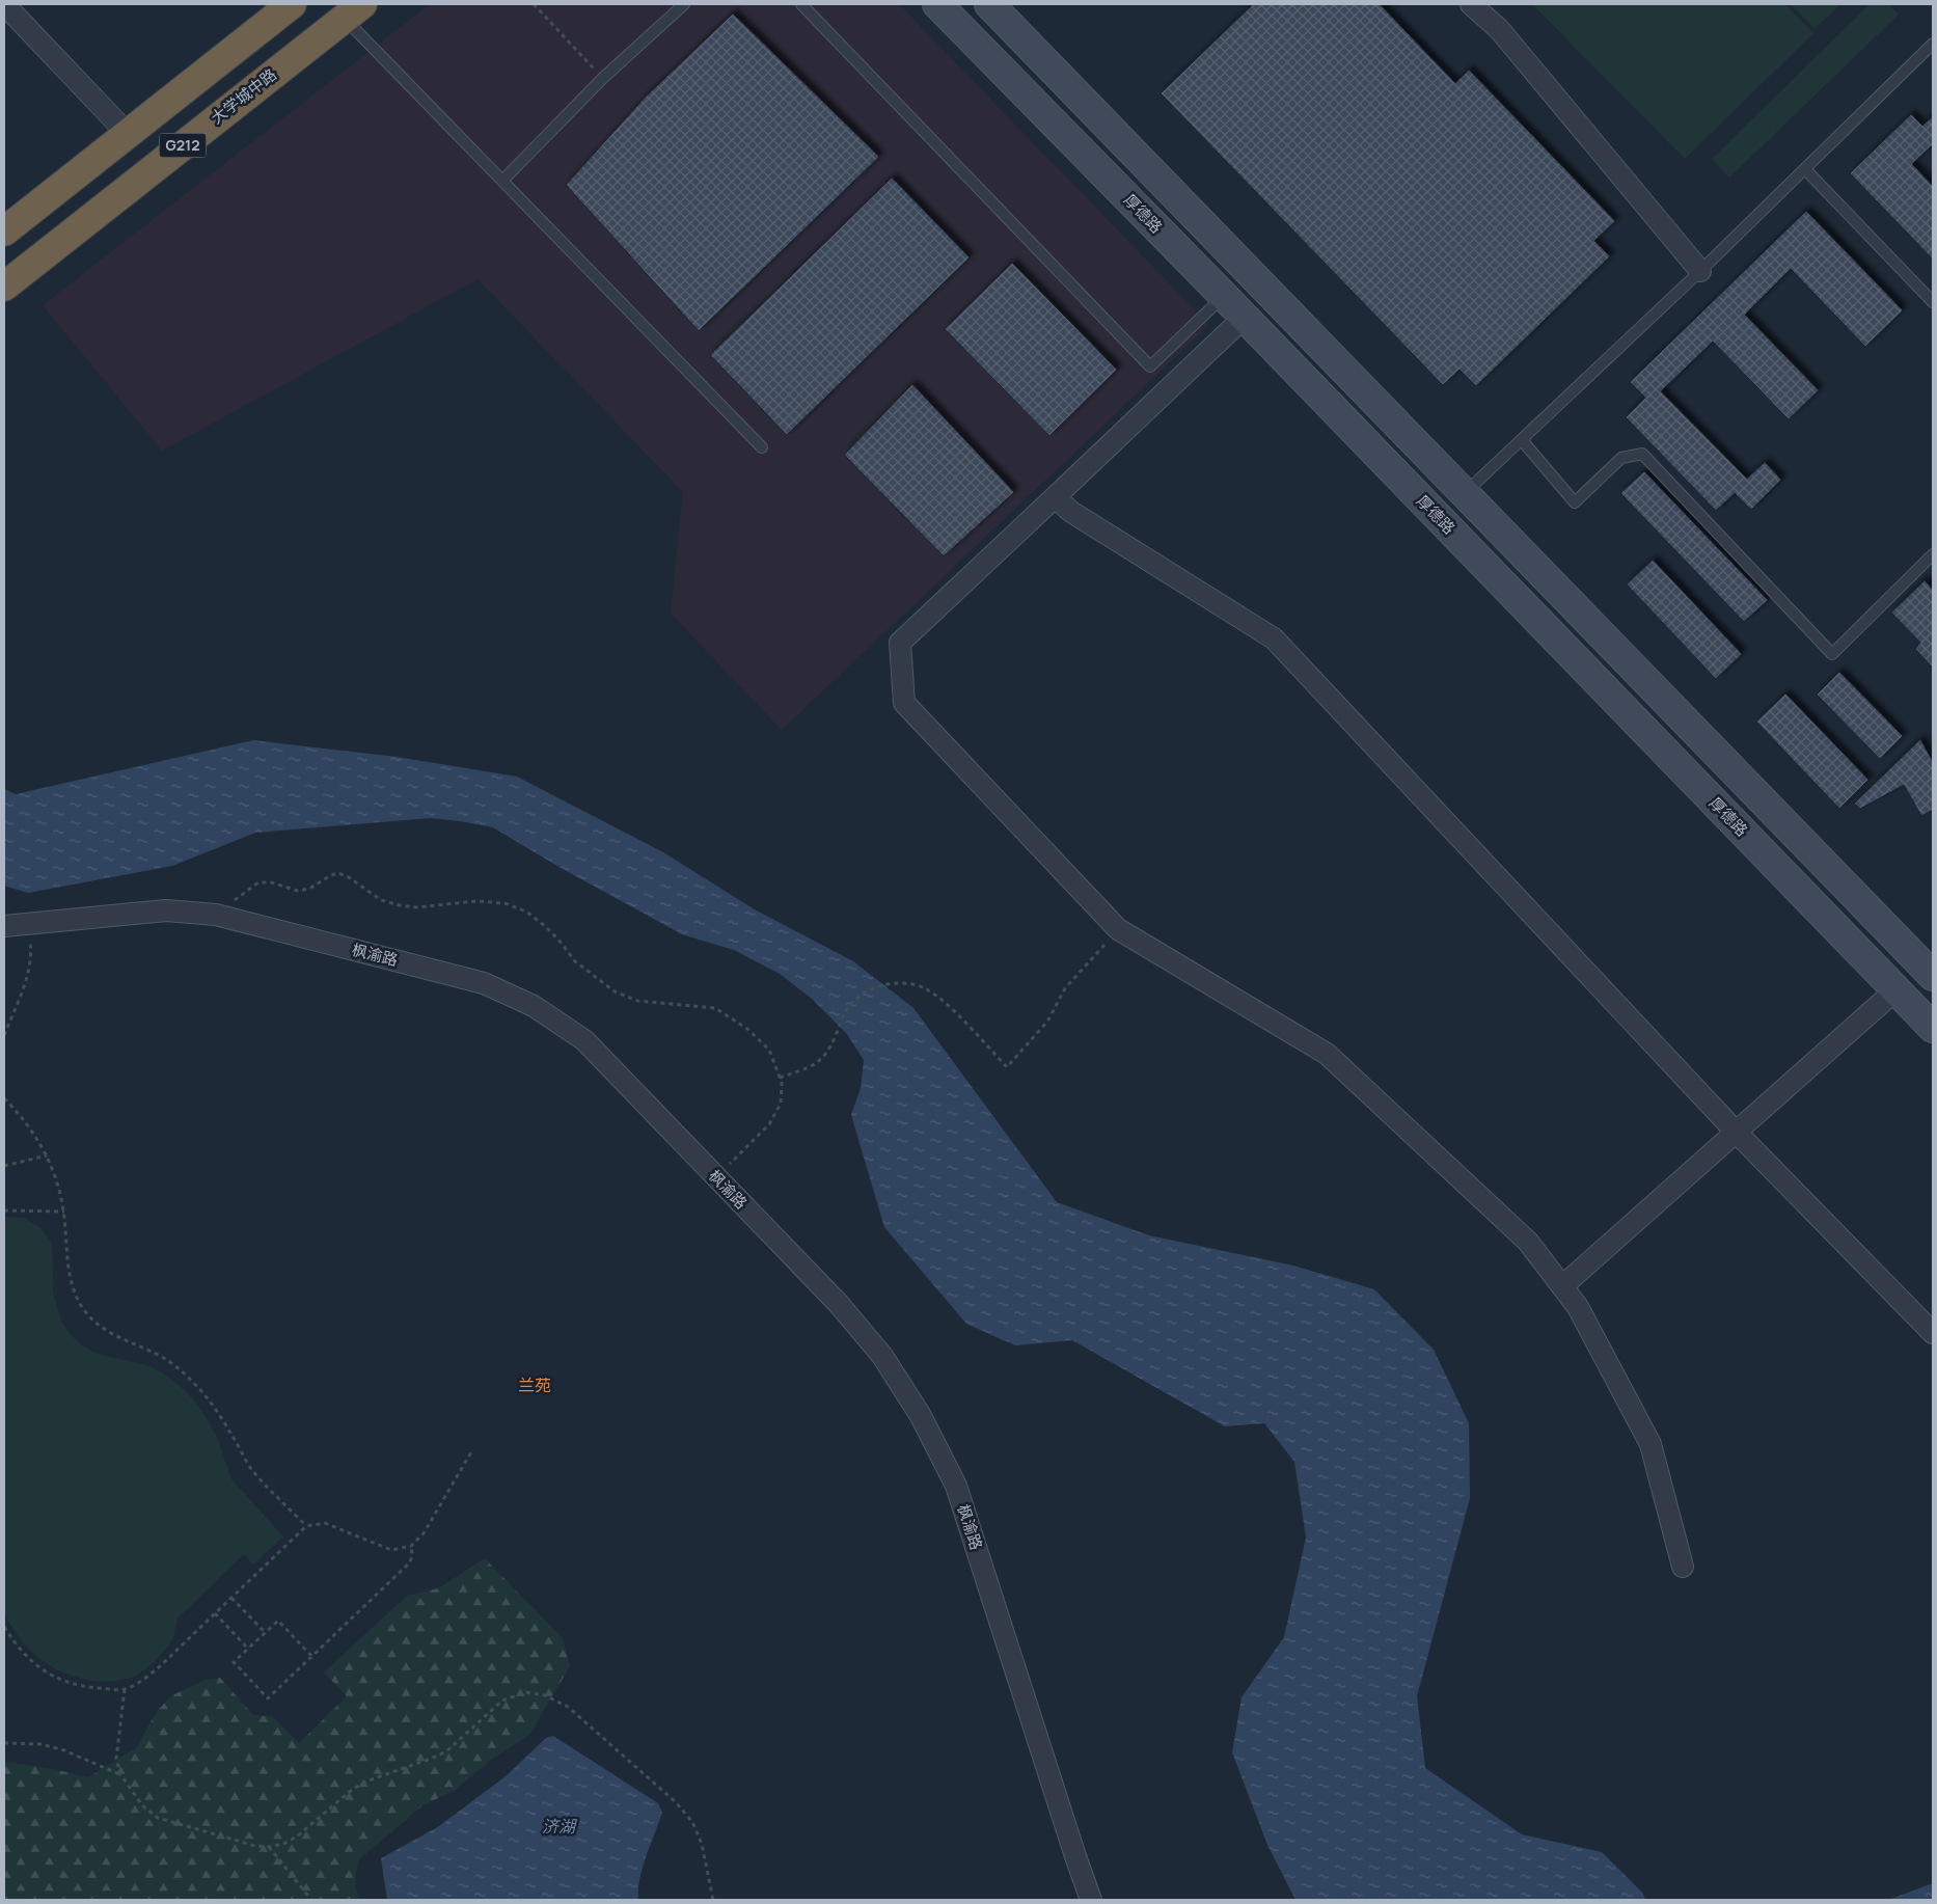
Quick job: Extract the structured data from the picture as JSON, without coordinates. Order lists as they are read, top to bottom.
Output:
{
  "streets": {
    "highway": ["大学城中路", "G212"],
    "main road": ["厚德路"],
    "street": ["枫渝路"]
  },
  "districts": ["兰苑"],
  "water": ["济湖"]
}
